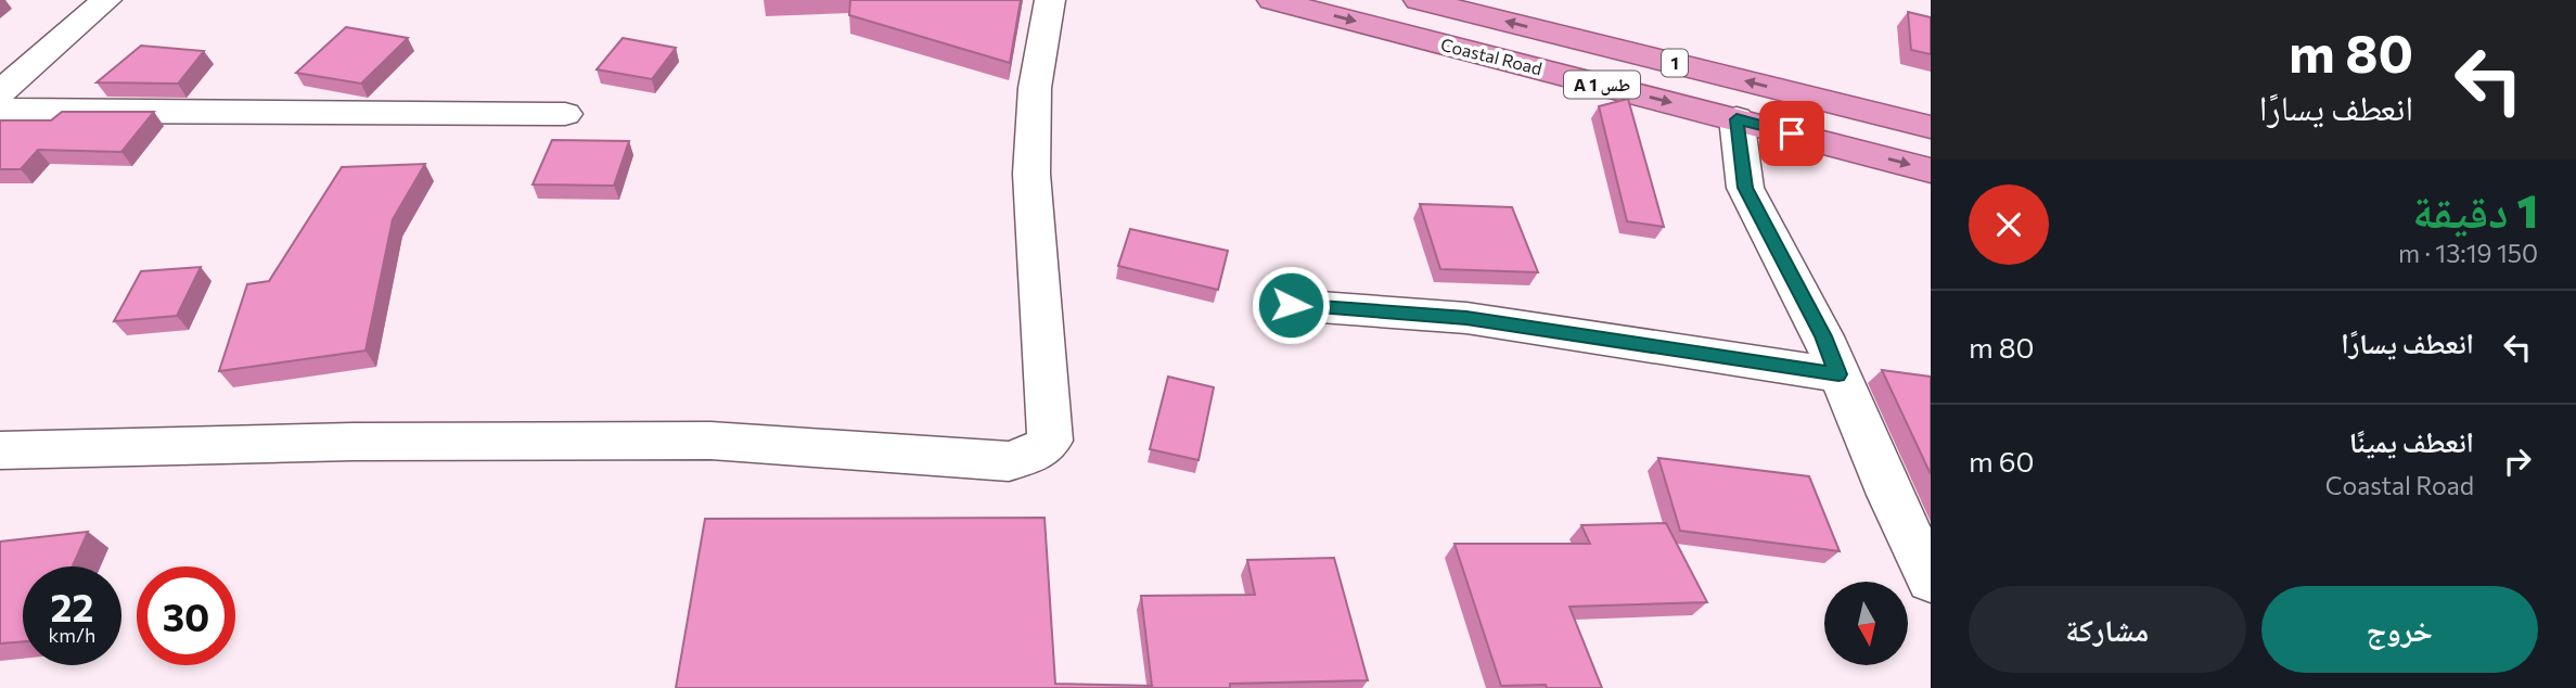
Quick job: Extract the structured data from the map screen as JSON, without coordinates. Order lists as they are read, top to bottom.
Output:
{
  "streets": {
    "highway": ["Coastal Road", "1", "A 1 طس"]
  },
  "north": "bottom",
  "page": {
    "turn": ["80 m", "انعطف يسارًا"],
    "heading": ["1 دقيقة", "150 m · 13:19"],
    "list": [
      {
        "name": "انعطف يسارًا",
        "value": "80 m"
      },
      {
        "name": "انعطف يمينًا",
        "note": "Coastal Road",
        "value": "60 m"
      }
    ],
    "speed": "22 km/h",
    "limit": "30",
    "buttons": ["خروج", "مشاركة"]
  }
}
